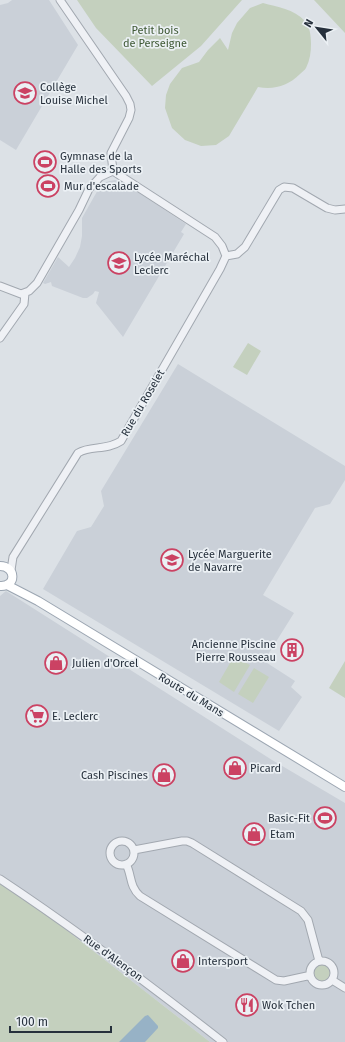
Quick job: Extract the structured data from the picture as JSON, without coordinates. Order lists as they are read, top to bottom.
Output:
{
  "streets": {
    "main road": ["Route du Mans"],
    "street": ["Rue du Roselet", "Rue d'Alençon"]
  },
  "crossings": [
    ["Rue du Roselet", "Route du Mans"]
  ],
  "parks": ["Petit bois de Perseigne"],
  "places": {
    "school or university": ["Collège Louise Michel", "Lycée Maréchal Leclerc", "Lycée Marguerite de Navarre"],
    "sports": ["Gymnase de la Halle des Sports", "Mur d'escalade", "Basic-Fit"],
    "building": ["Ancienne Piscine Pierre Rousseau"],
    "shop": [
      "Julien d'Orcel",
      "Picard",
      "Cash Piscines",
      "Etam",
      "Intersport"
    ],
    "supermarket": ["E. Leclerc"],
    "restaurant": ["Wok Tchen"]
  },
  "scale_bar": "100 m",
  "north": "top left"
}
